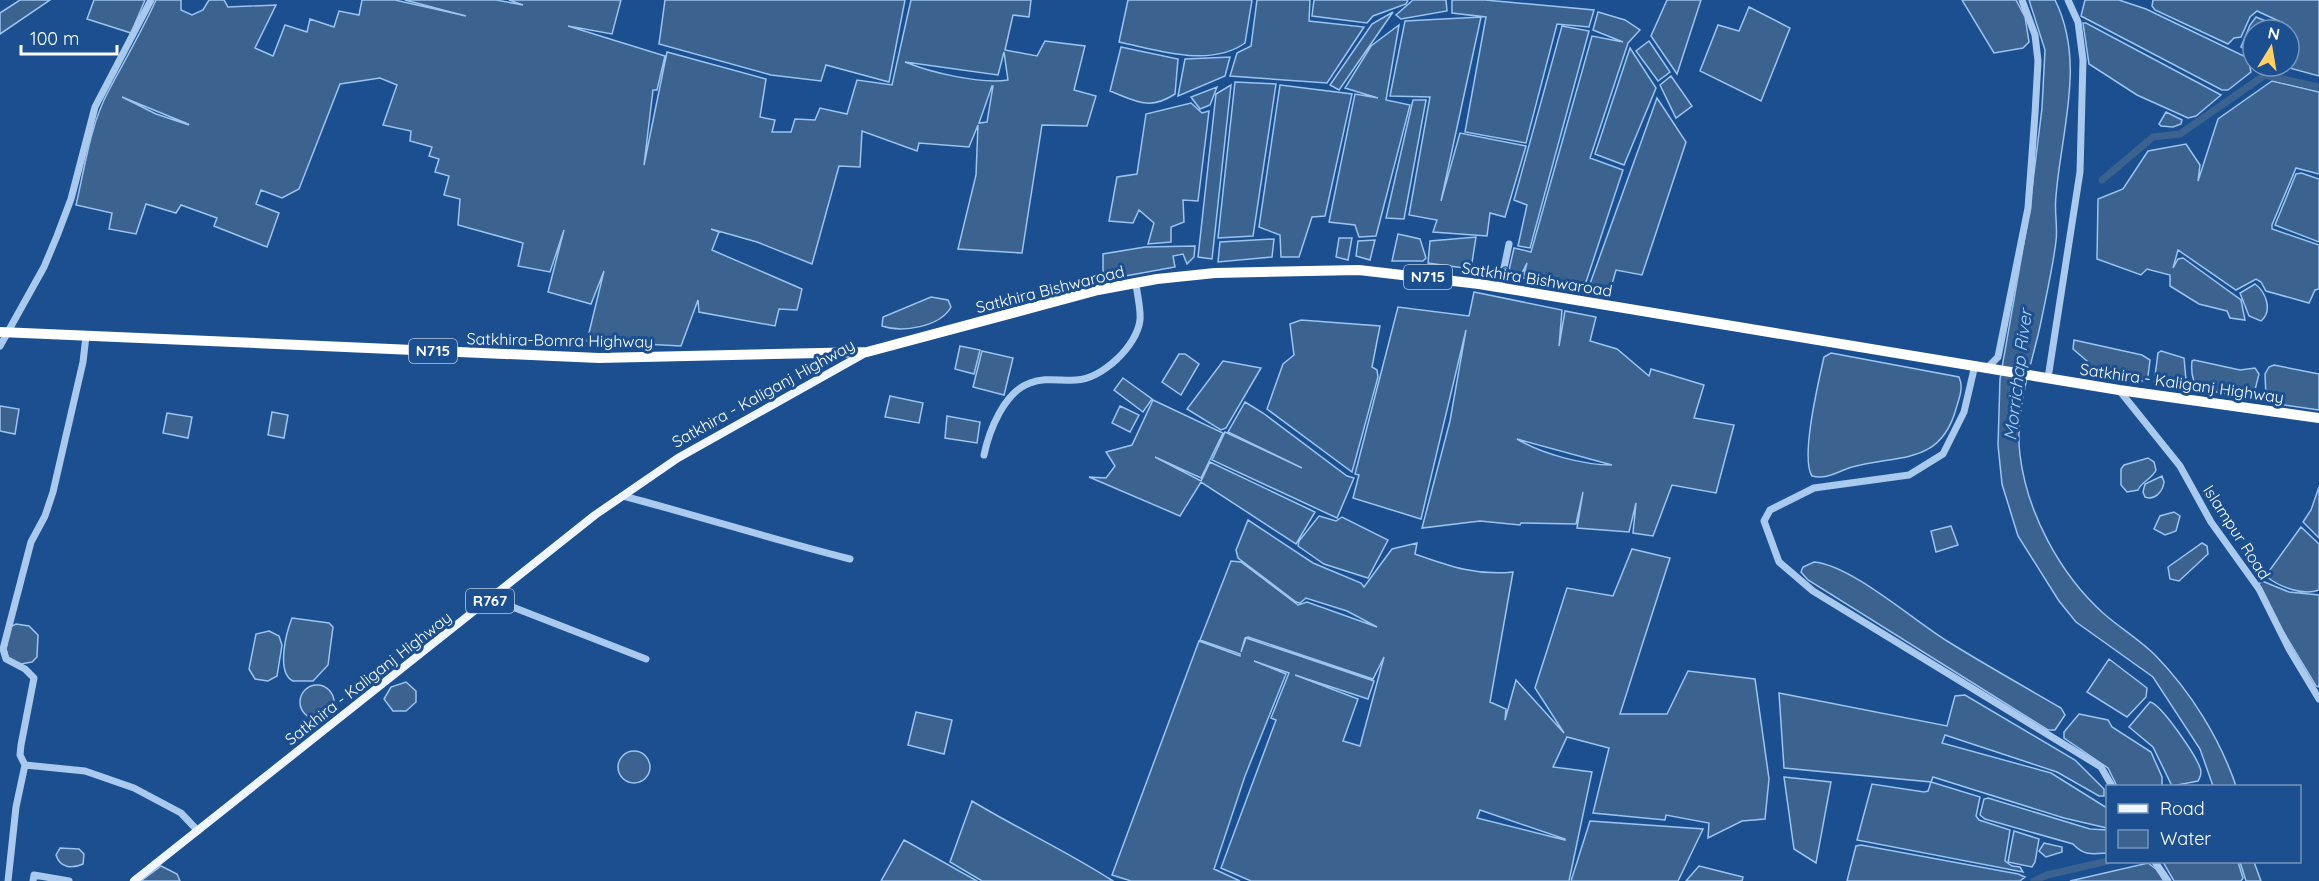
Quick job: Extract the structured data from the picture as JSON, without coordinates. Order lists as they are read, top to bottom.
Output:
{
  "streets": {
    "highway": [
      "N715",
      "Satkhira Bishwaroad",
      "Satkhira-Bomra Highway",
      "Satkhira - Kaliganj Highway"
    ],
    "main road": ["R767"],
    "street": ["Islampur Road"]
  },
  "crossings": [
    ["N715", "Satkhira Bishwaroad"],
    ["N715", "Satkhira - Kaliganj Highway"],
    ["Satkhira Bishwaroad", "Satkhira-Bomra Highway"],
    ["Satkhira Bishwaroad", "Satkhira - Kaliganj Highway"],
    ["Satkhira-Bomra Highway", "Satkhira - Kaliganj Highway"],
    ["Satkhira - Kaliganj Highway", "Islampur Road"]
  ],
  "water": ["Morrichap River"],
  "legend": ["Road", "Water"],
  "scale_bar": "100 m",
  "north": "top"
}
